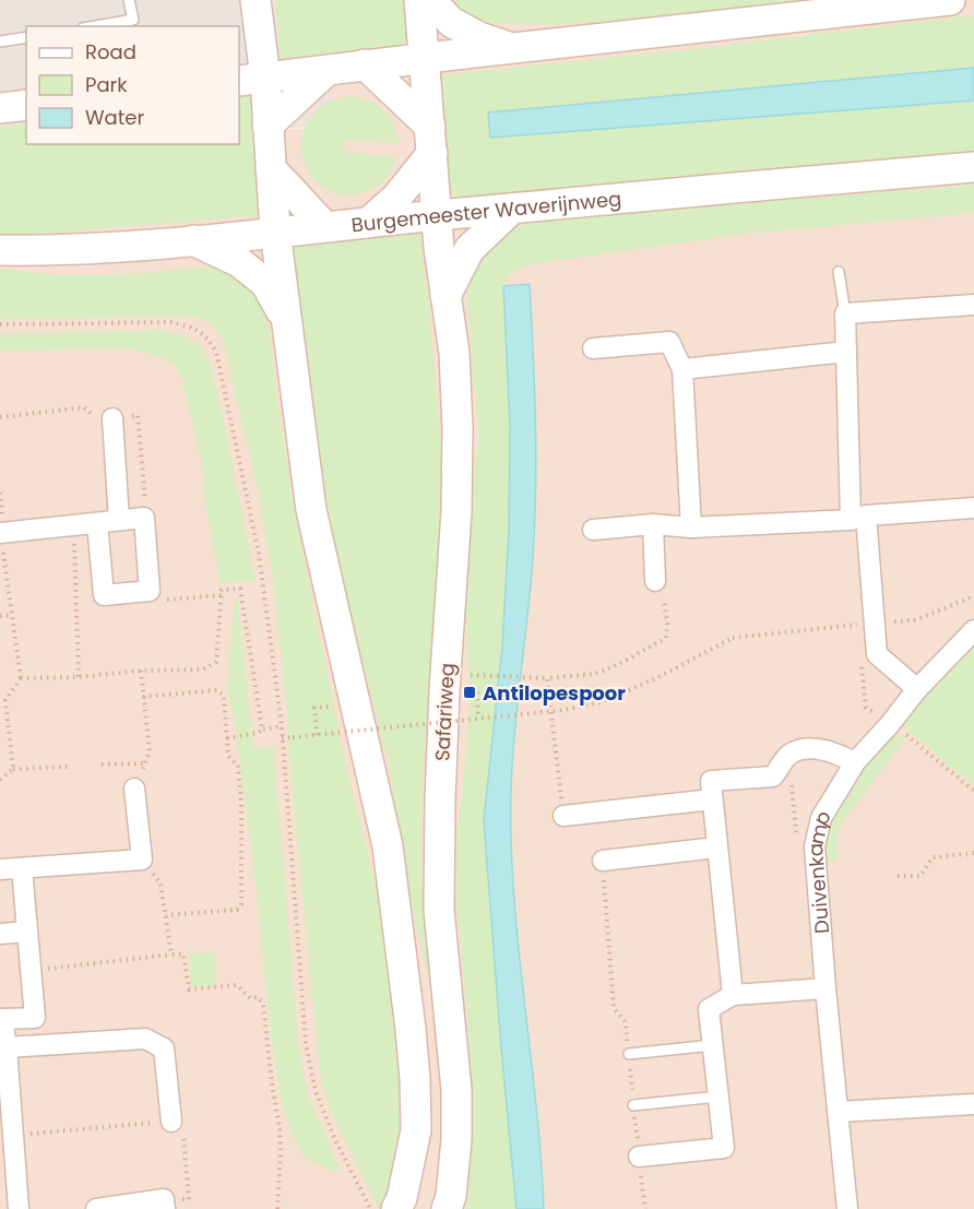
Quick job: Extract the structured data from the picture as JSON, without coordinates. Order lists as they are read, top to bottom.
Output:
{
  "streets": {
    "main road": ["Burgemeester Waverijnweg", "Safariweg"],
    "street": ["Duivenkamp"]
  },
  "crossings": [
    ["Burgemeester Waverijnweg", "Safariweg"]
  ],
  "places": {
    "transit": ["Antilopespoor"]
  },
  "legend": ["Road", "Park", "Water"]
}
